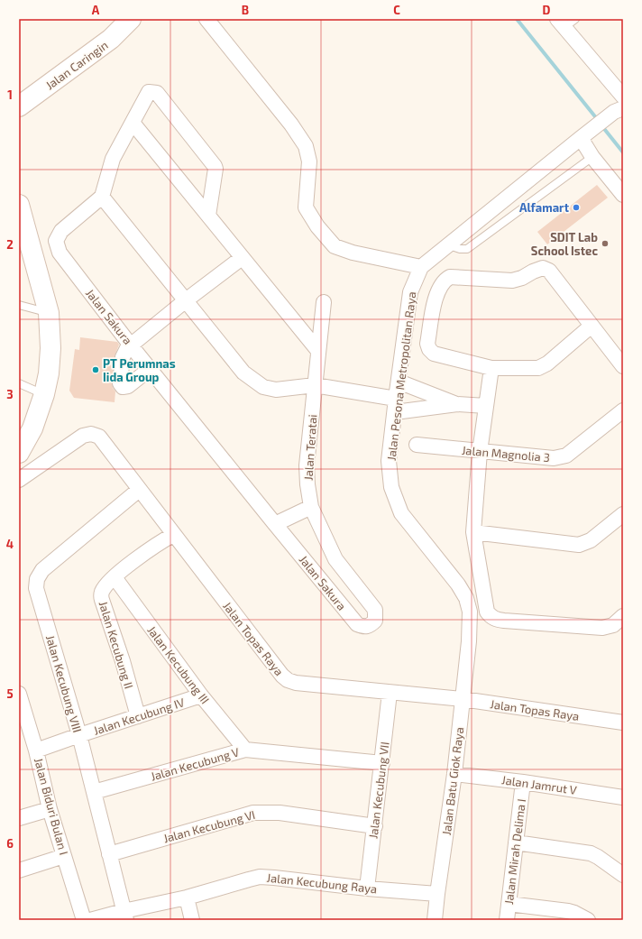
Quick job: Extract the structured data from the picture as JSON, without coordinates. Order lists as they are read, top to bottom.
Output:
{
  "streets": {
    "main road": ["Jalan Caringin"],
    "street": [
      "Jalan Sakura",
      "Jalan Pesona Metropolitan Raya",
      "Jalan Teratai",
      "Jalan Magnolia 3",
      "Jalan Topas Raya",
      "Jalan Kecubung II",
      "Jalan Kecubung III",
      "Jalan Kecubung VIII",
      "Jalan Kecubung IV",
      "Jalan Kecubung V",
      "Jalan Batu Giok Raya",
      "Jalan Jamrut V",
      "Jalan Kecubung VII",
      "Jalan Biduri Bulan I",
      "Jalan Kecubung VI",
      "Jalan Mirah Delima I",
      "Jalan Kecubung Raya"
    ]
  },
  "crossings": [
    ["Jalan Sakura", "Jalan Teratai"],
    ["Jalan Pesona Metropolitan Raya", "Jalan Batu Giok Raya"],
    ["Jalan Topas Raya", "Jalan Kecubung VIII"],
    ["Jalan Topas Raya", "Jalan Batu Giok Raya"],
    ["Jalan Topas Raya", "Jalan Kecubung VII"],
    ["Jalan Kecubung II", "Jalan Kecubung III"],
    ["Jalan Kecubung II", "Jalan Kecubung IV"],
    ["Jalan Kecubung III", "Jalan Kecubung IV"],
    ["Jalan Kecubung III", "Jalan Kecubung V"],
    ["Jalan Kecubung VIII", "Jalan Kecubung IV"],
    ["Jalan Kecubung VIII", "Jalan Kecubung V"],
    ["Jalan Kecubung VIII", "Jalan Kecubung VI"],
    ["Jalan Kecubung VIII", "Jalan Kecubung Raya"],
    ["Jalan Kecubung IV", "Jalan Biduri Bulan I"],
    ["Jalan Kecubung V", "Jalan Kecubung VII"],
    ["Jalan Batu Giok Raya", "Jalan Jamrut V"],
    ["Jalan Batu Giok Raya", "Jalan Kecubung Raya"],
    ["Jalan Jamrut V", "Jalan Mirah Delima I"],
    ["Jalan Kecubung VII", "Jalan Kecubung VI"],
    ["Jalan Kecubung VII", "Jalan Kecubung Raya"]
  ],
  "places": ["Alfamart", "SDIT Lab School Istec", "PT Perumnas Iida Group"],
  "grid": {
    "columns": [
      "A",
      "B",
      "C",
      "D"
    ],
    "rows": [
      "1",
      "2",
      "3",
      "4",
      "5",
      "6"
    ]
  }
}
